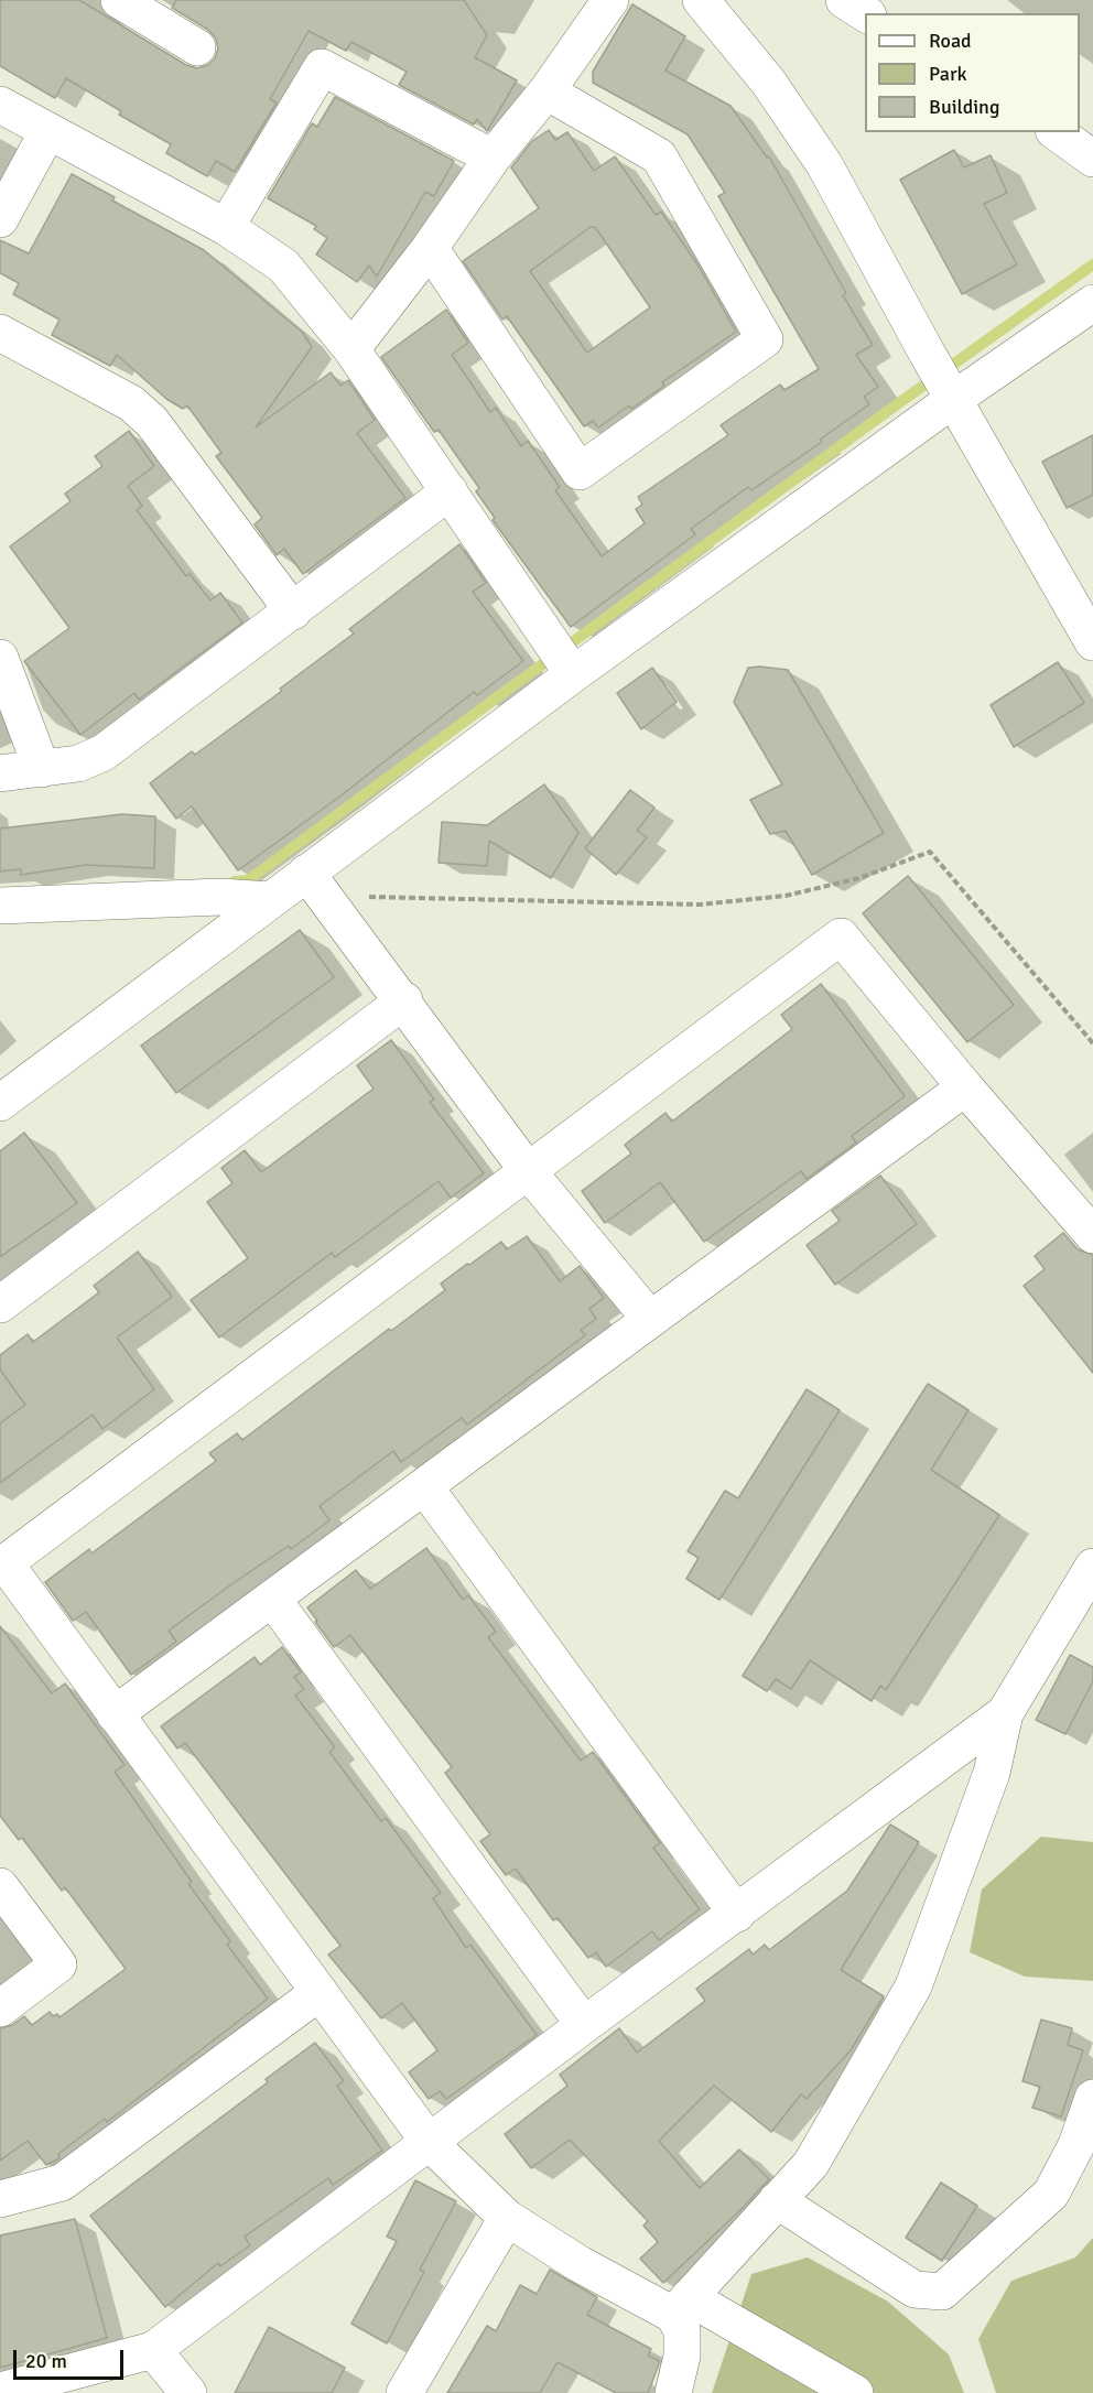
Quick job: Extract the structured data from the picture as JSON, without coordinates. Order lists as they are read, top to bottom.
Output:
{
  "legend": ["Road", "Park", "Building"],
  "scale_bar": "20 m"
}
